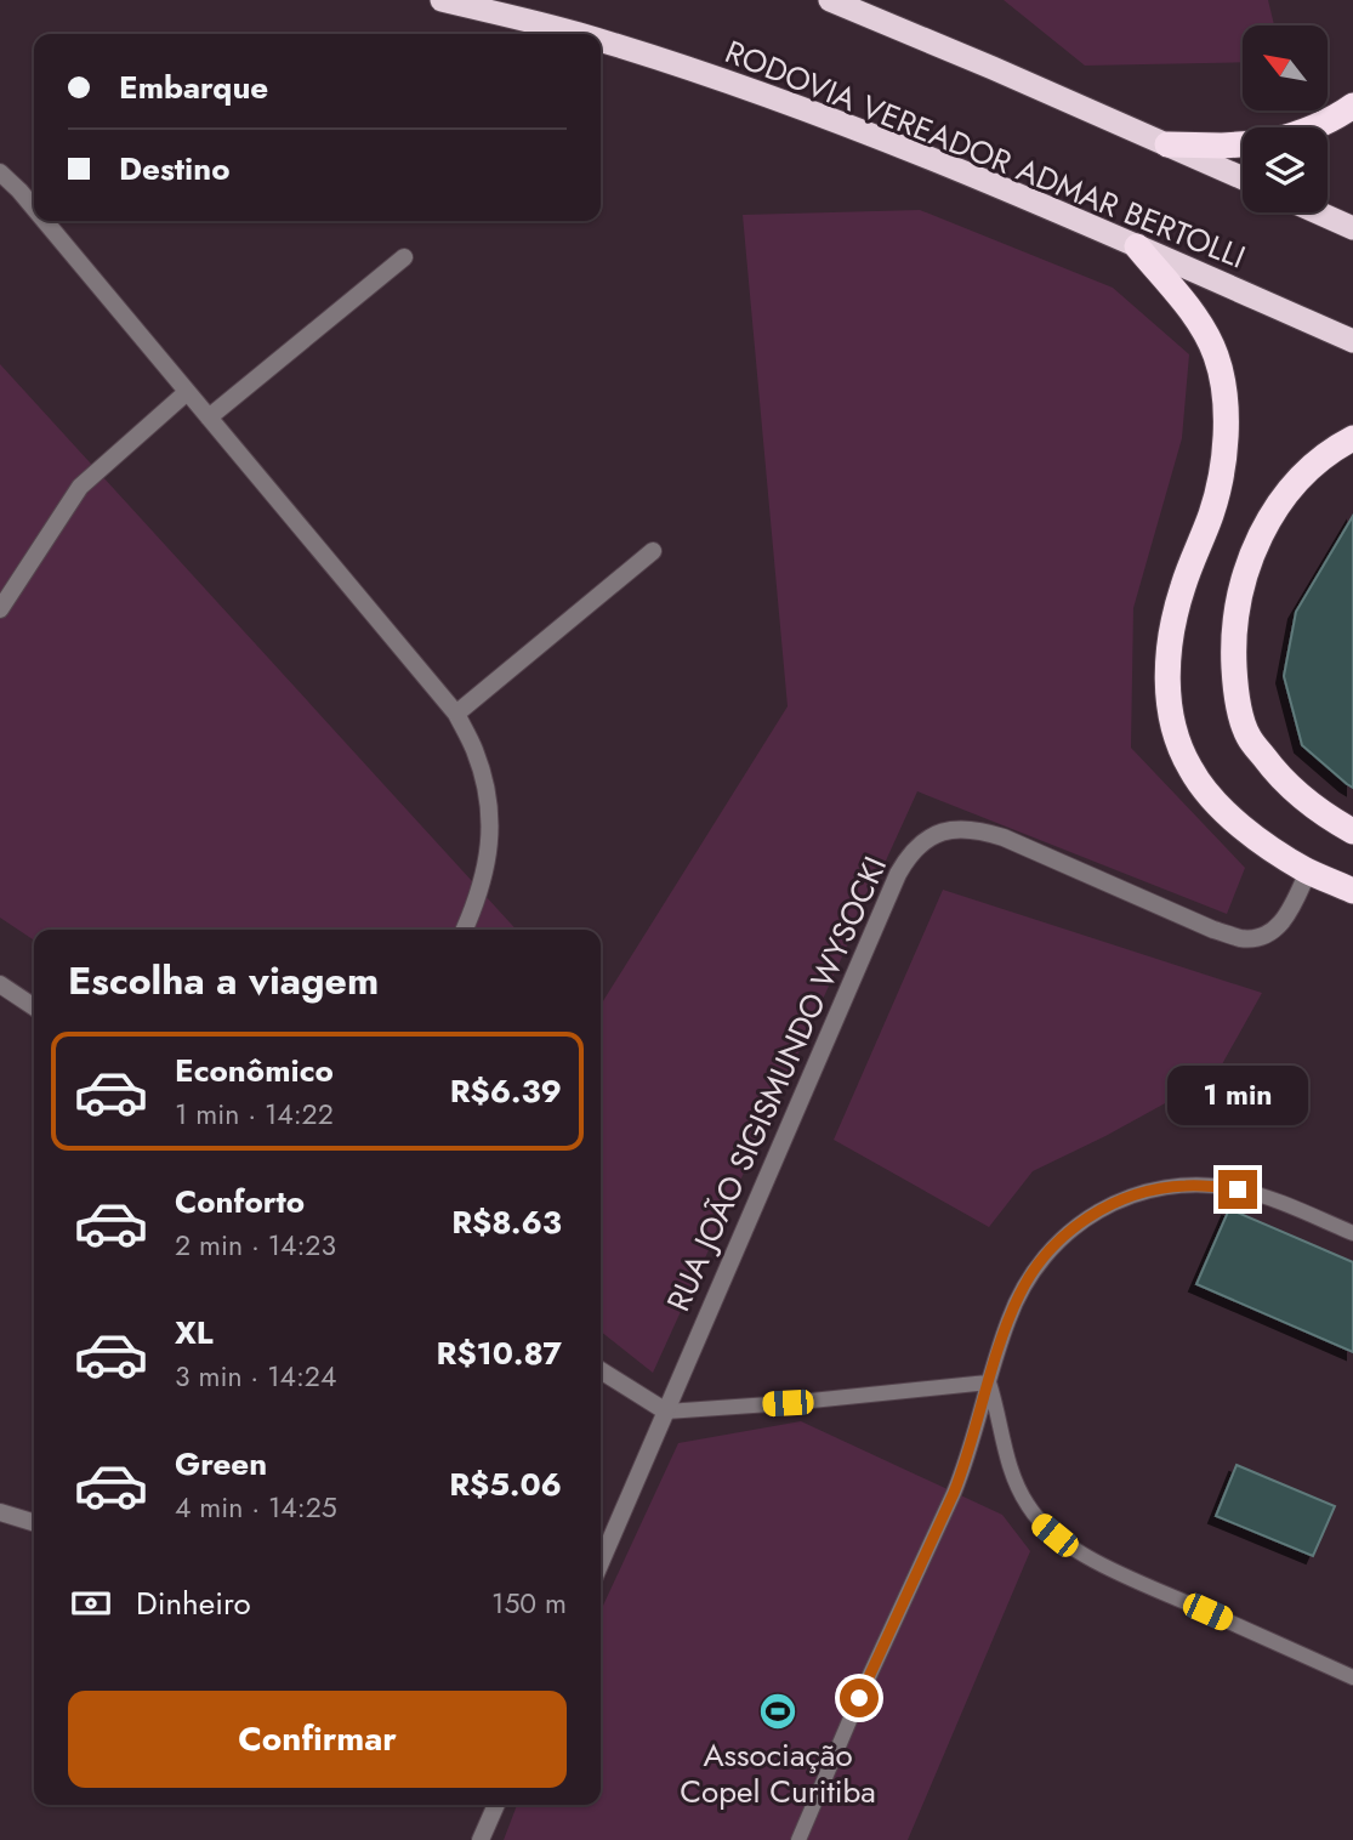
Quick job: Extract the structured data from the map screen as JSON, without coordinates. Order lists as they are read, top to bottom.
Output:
{
  "streets": {
    "highway": ["RODOVIA VEREADOR ADMAR BERTOLLI"],
    "street": ["RUA JOÃO SIGISMUNDO WYSOCKI"]
  },
  "places": {
    "sports": ["Associação Copel Curitiba"]
  },
  "north": "top left",
  "page": {
    "banner": ["Embarque", "Destino"],
    "heading": "Escolha a viagem",
    "list": [
      {
        "name": "Econômico",
        "note": "1 min · 14:22",
        "value": "R$6.39"
      },
      {
        "name": "Conforto",
        "note": "2 min · 14:23",
        "value": "R$8.63"
      },
      {
        "name": "XL",
        "note": "3 min · 14:24",
        "value": "R$10.87"
      },
      {
        "name": "Green",
        "note": "4 min · 14:25",
        "value": "R$5.06"
      }
    ],
    "bubble": "1 min",
    "pay": ["Dinheiro", "150 m"],
    "buttons": "Confirmar"
  }
}
